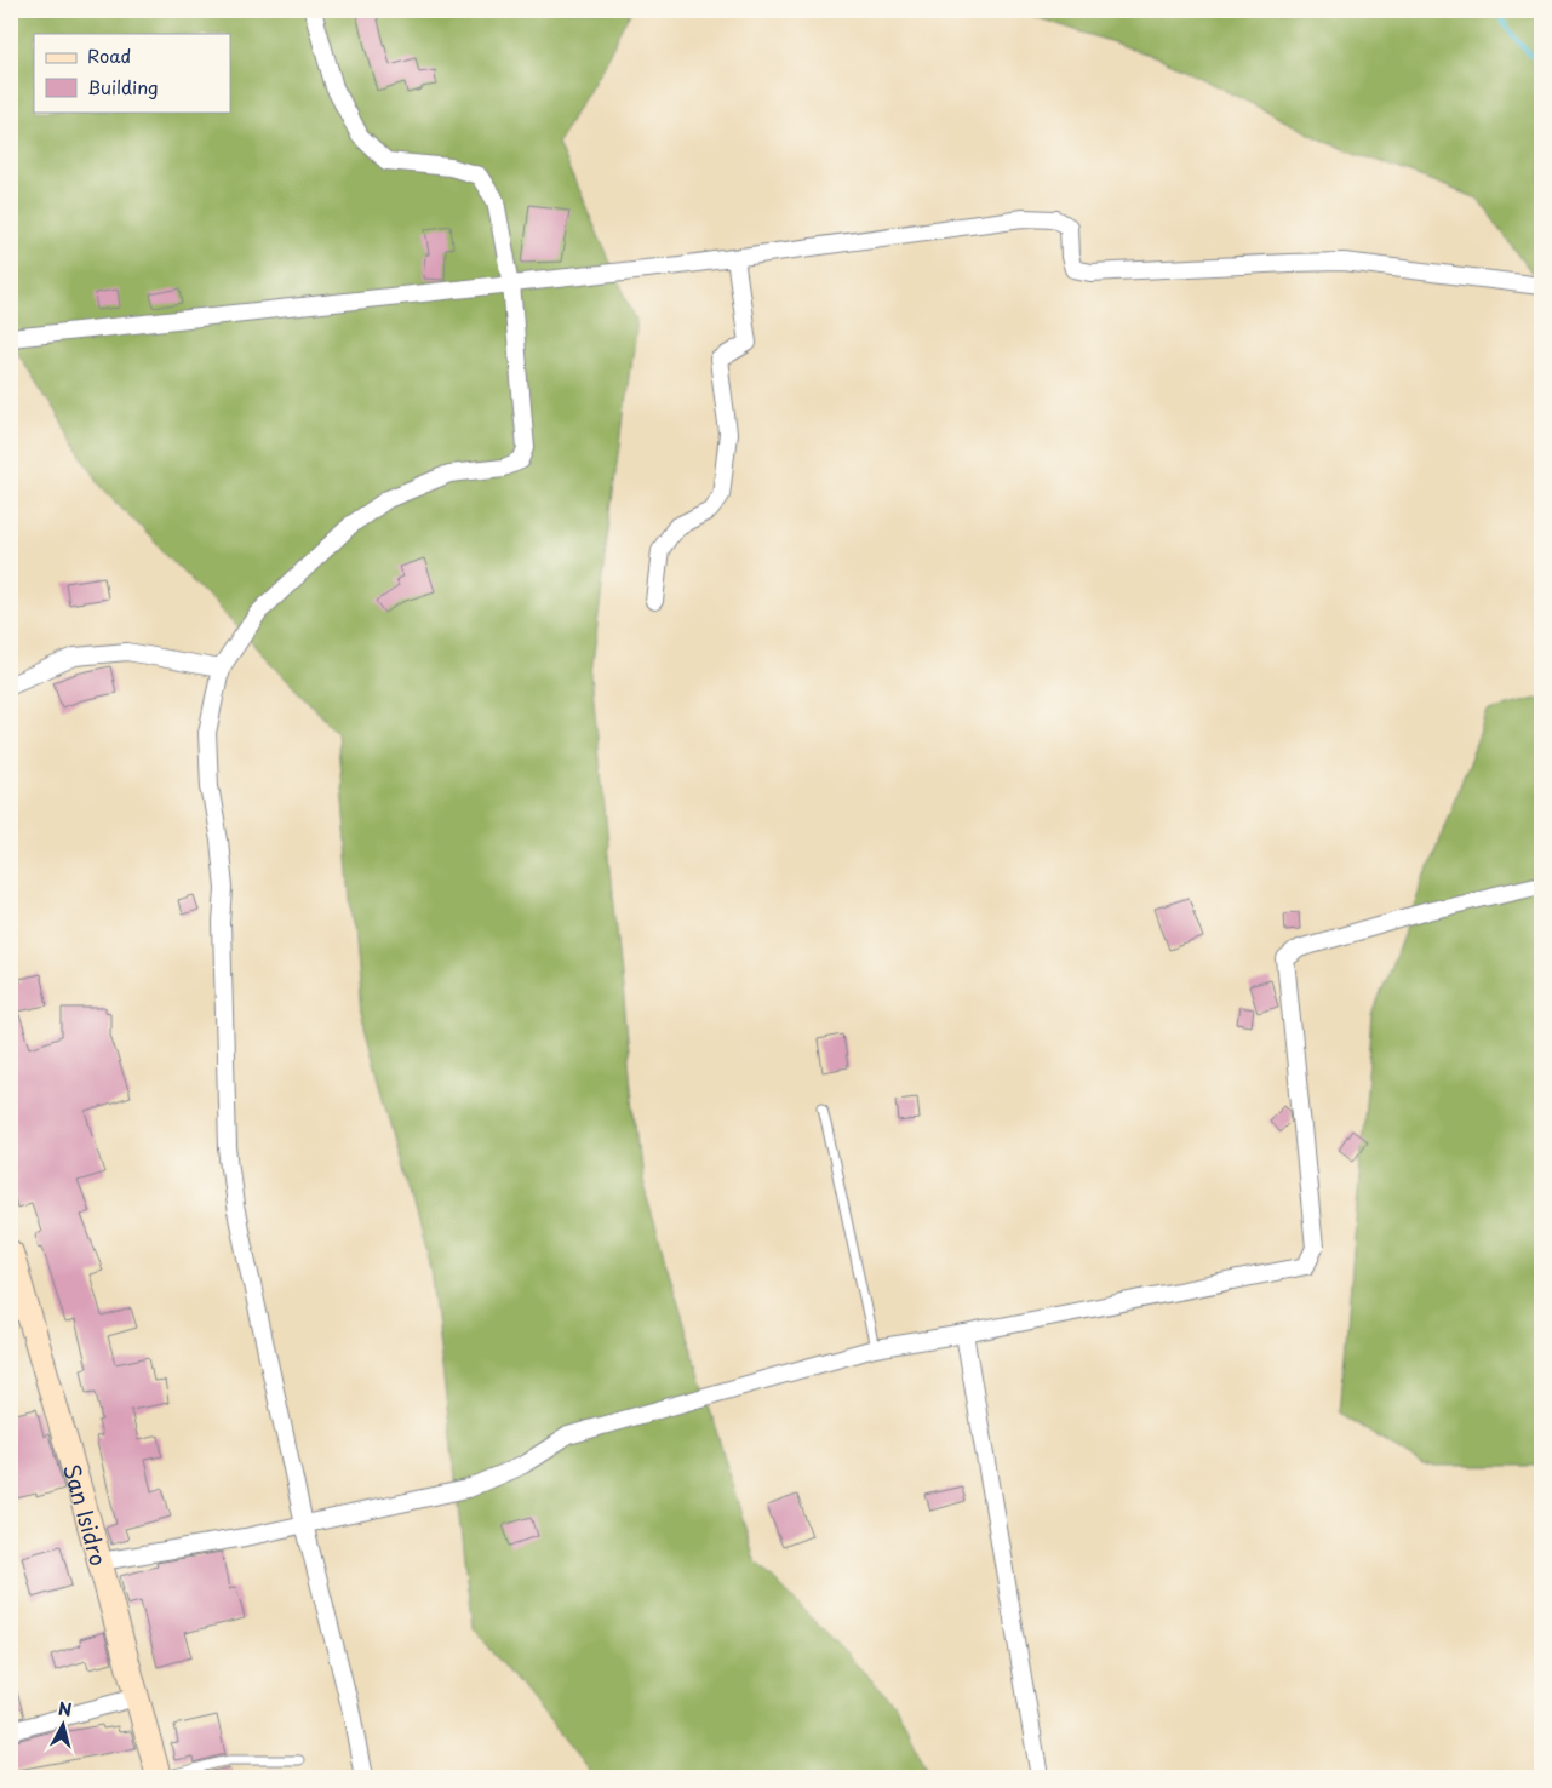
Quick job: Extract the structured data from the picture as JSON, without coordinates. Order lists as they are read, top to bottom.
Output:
{
  "streets": {
    "street": ["San Isidro"]
  },
  "legend": ["Road", "Building"],
  "north": "top"
}
